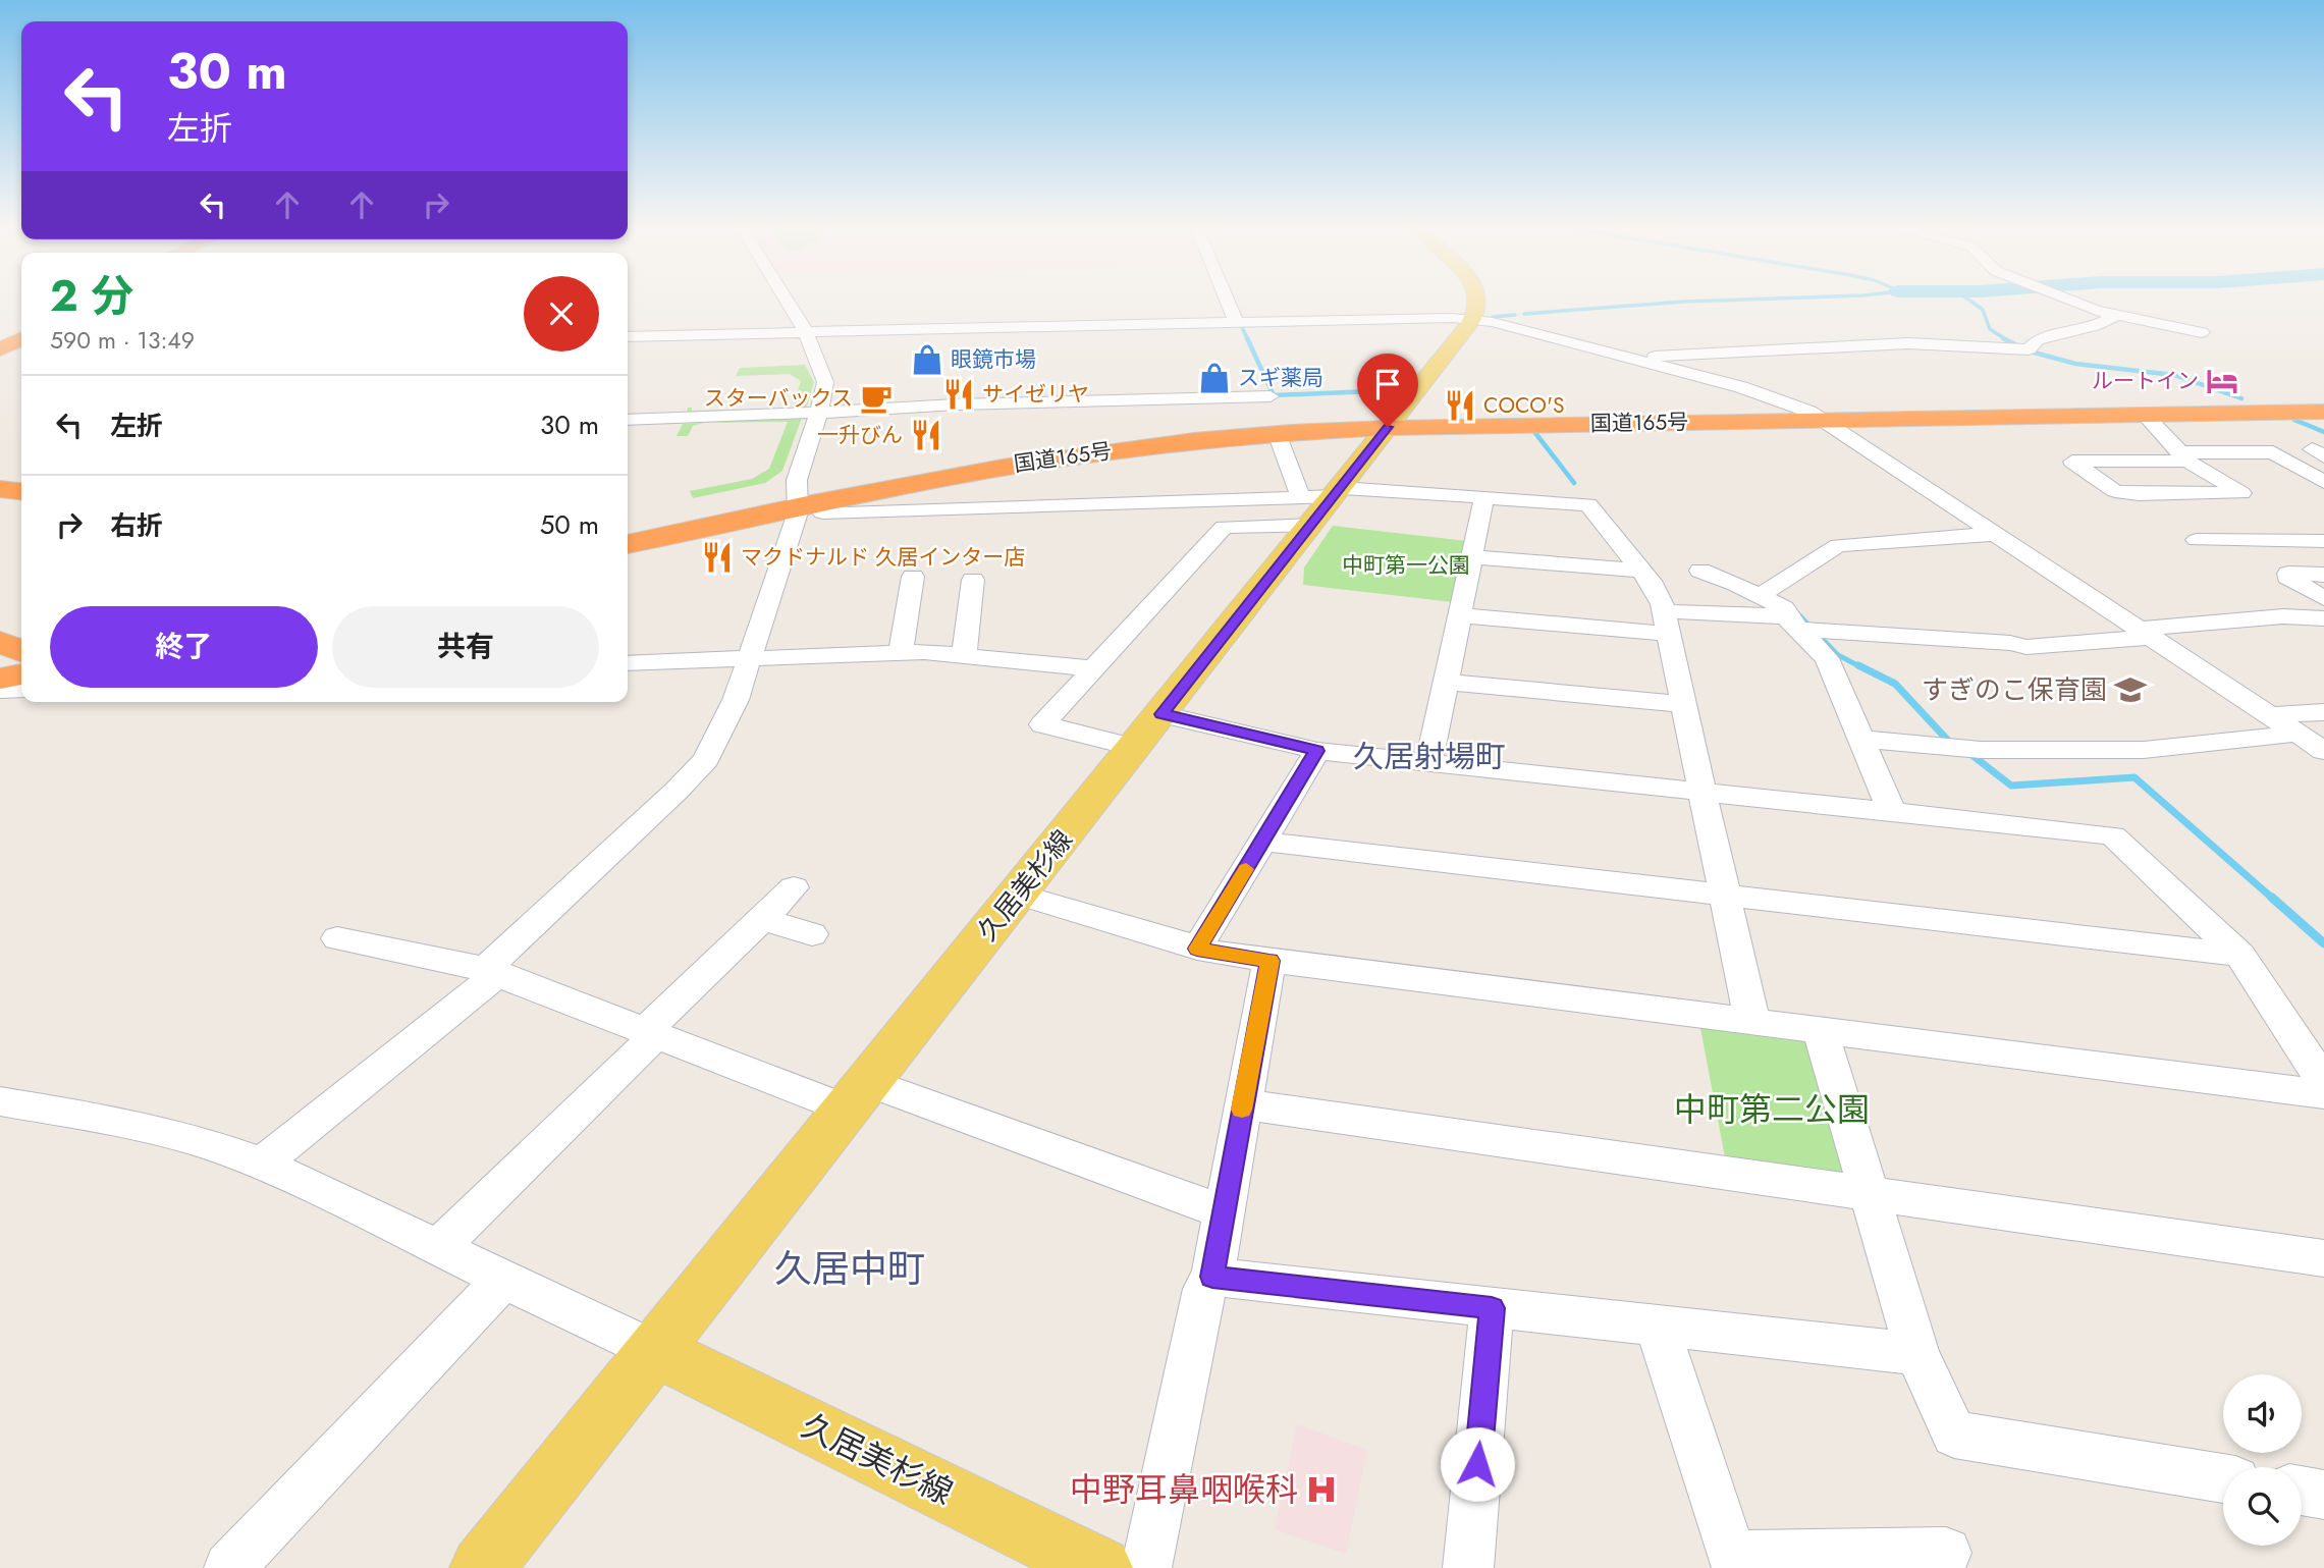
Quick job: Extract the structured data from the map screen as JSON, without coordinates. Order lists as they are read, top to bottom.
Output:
{
  "streets": {
    "highway": ["国道165号"],
    "main road": ["久居美杉線"]
  },
  "crossings": [
    ["国道165号", "久居美杉線"]
  ],
  "districts": ["久居射場町", "久居中町"],
  "parks": ["中町第一公園", "中町第二公園"],
  "places": {
    "shop": ["眼鏡市場", "スギ薬局"],
    "hotel": ["ルートイン"],
    "restaurant": [
      "サイゼリヤ",
      "COCO'S",
      "一升びん",
      "マクドナルド 久居インター店"
    ],
    "cafe": ["スターバックス"],
    "school or university": ["すぎのこ保育園"],
    "hospital": ["中野耳鼻咽喉科"]
  },
  "page": {
    "turn": ["30 m", "左折"],
    "heading": ["2 分", "590 m · 13:49"],
    "list": [
      {
        "name": "左折",
        "value": "30 m"
      },
      {
        "name": "右折",
        "value": "50 m"
      }
    ],
    "buttons": ["終了", "共有"]
  }
}
